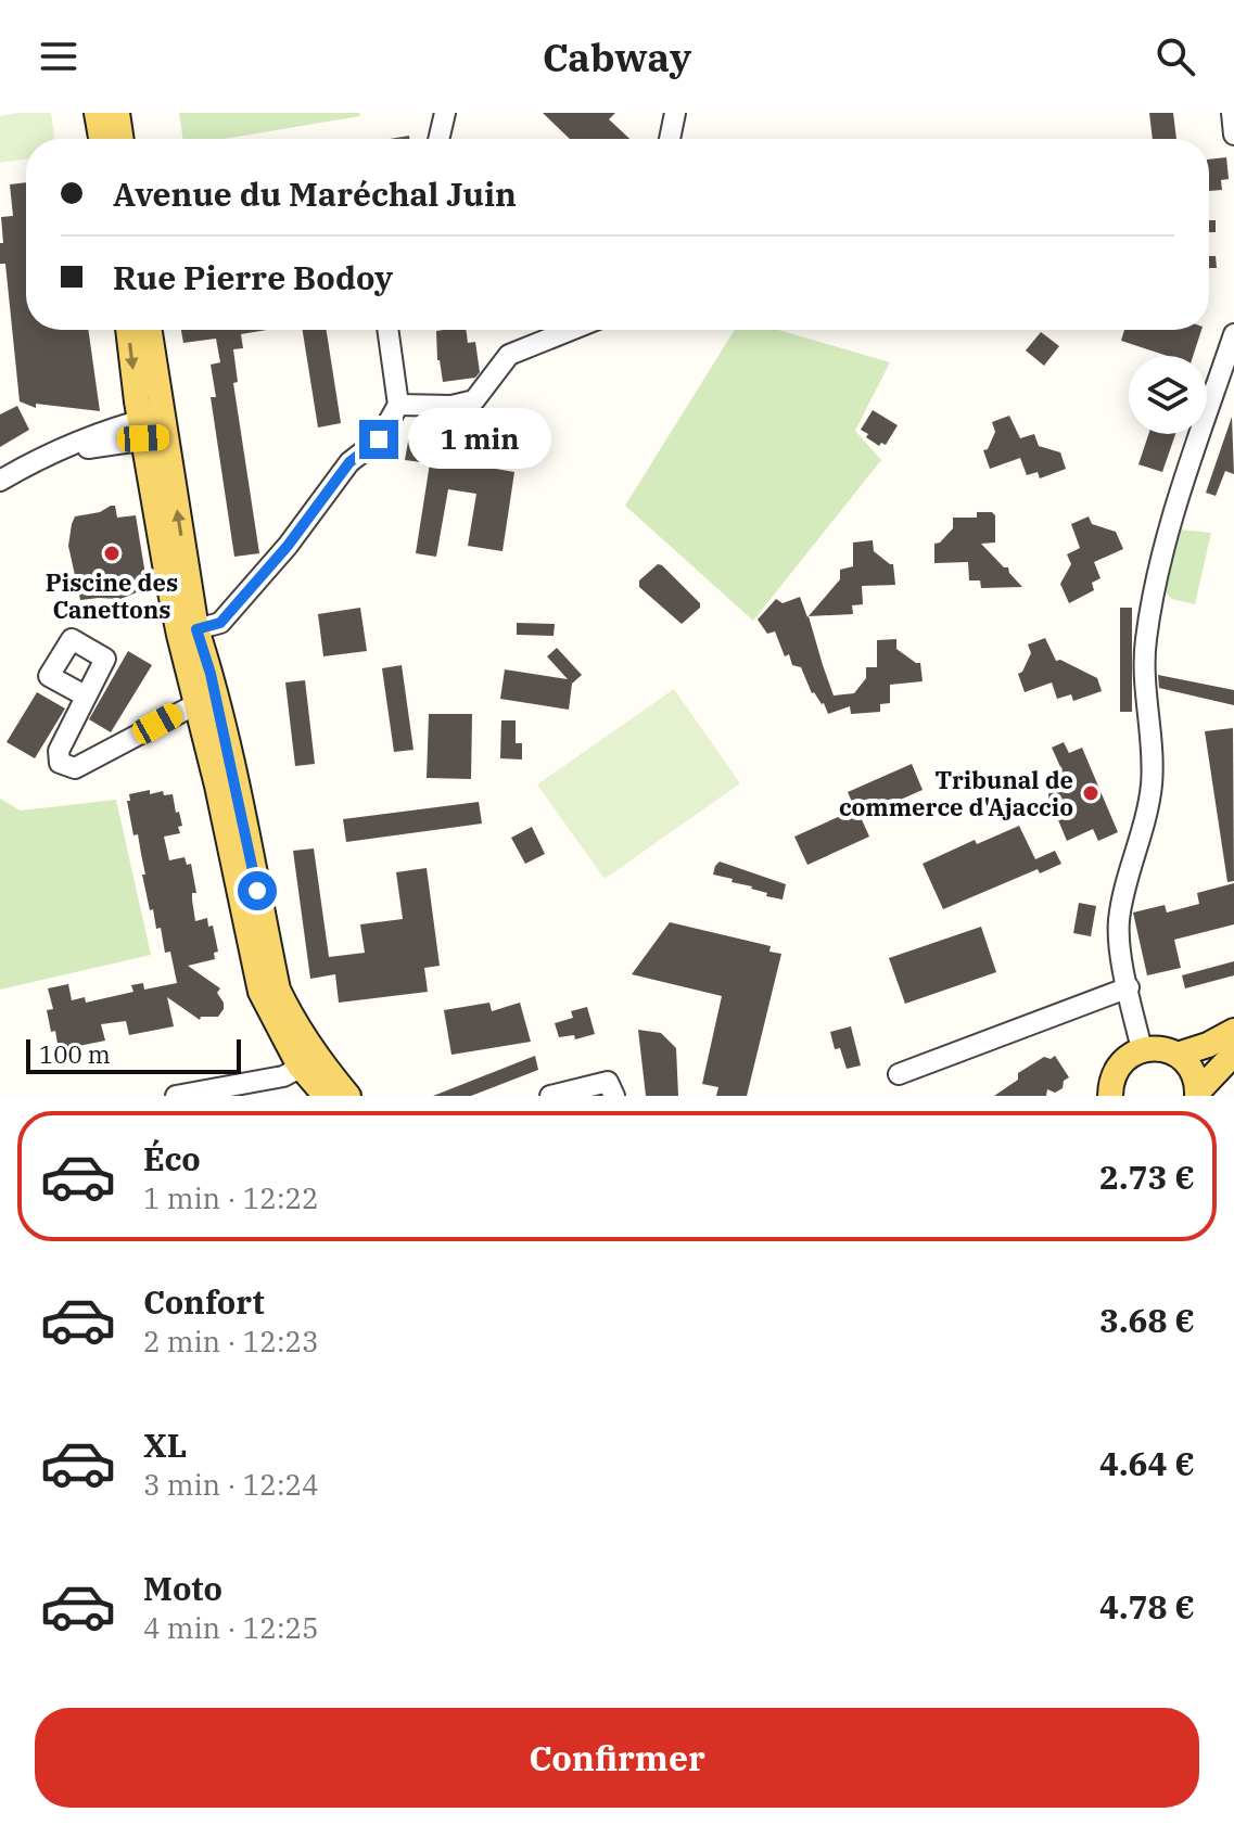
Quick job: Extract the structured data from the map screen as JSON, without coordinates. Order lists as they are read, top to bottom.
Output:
{
  "places": ["Piscine des Canettons", "Tribunal de commerce d'Ajaccio"],
  "scale_bar": "100 m",
  "page": {
    "header": "Cabway",
    "banner": ["Avenue du Maréchal Juin", "Rue Pierre Bodoy"],
    "bubble": "1 min",
    "scale": "100 m",
    "list": [
      {
        "name": "Éco",
        "note": "1 min · 12:22",
        "value": "2.73 €"
      },
      {
        "name": "Confort",
        "note": "2 min · 12:23",
        "value": "3.68 €"
      },
      {
        "name": "XL",
        "note": "3 min · 12:24",
        "value": "4.64 €"
      },
      {
        "name": "Moto",
        "note": "4 min · 12:25",
        "value": "4.78 €"
      }
    ],
    "buttons": "Confirmer"
  }
}
